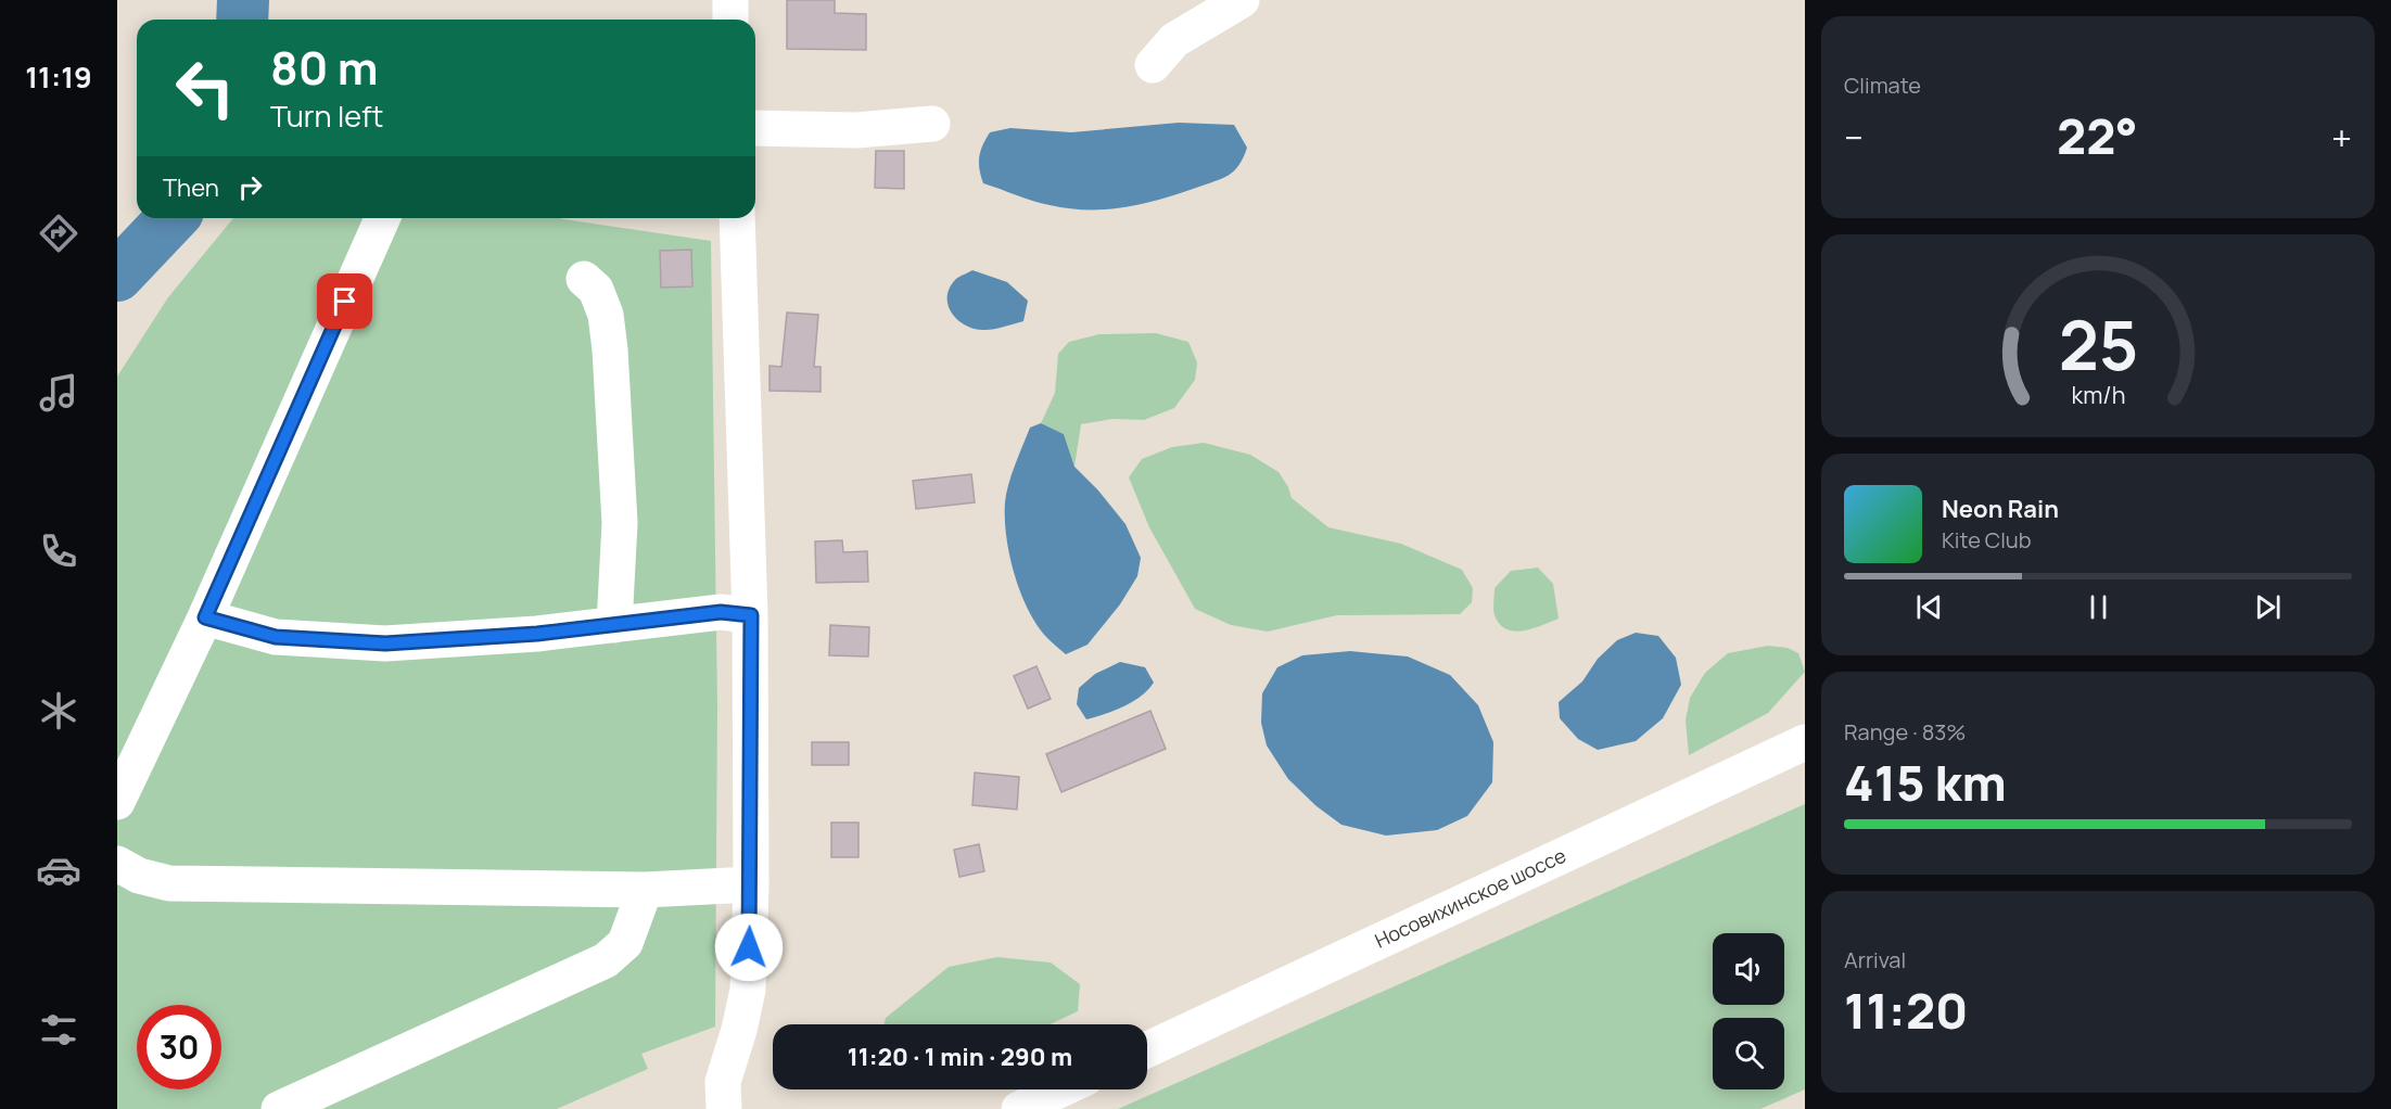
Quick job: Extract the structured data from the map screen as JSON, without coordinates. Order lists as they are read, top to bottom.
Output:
{
  "streets": {
    "street": ["Носовихинское шоссе"]
  },
  "page": {
    "tabs": "11:19",
    "tile": [
      "Climate",
      ["Range · 83%", "415 km"],
      ["Arrival", "11:20"]
    ],
    "turn": ["80 m", "Turn left"],
    "heat": ["−", "22°", "+"],
    "then": "Then",
    "song": ["Neon Rain", "Kite Club"],
    "limit": "30",
    "trip": "11:20 · 1 min · 290 m",
    "gauge": ["25", "km/h"]
  }
}
